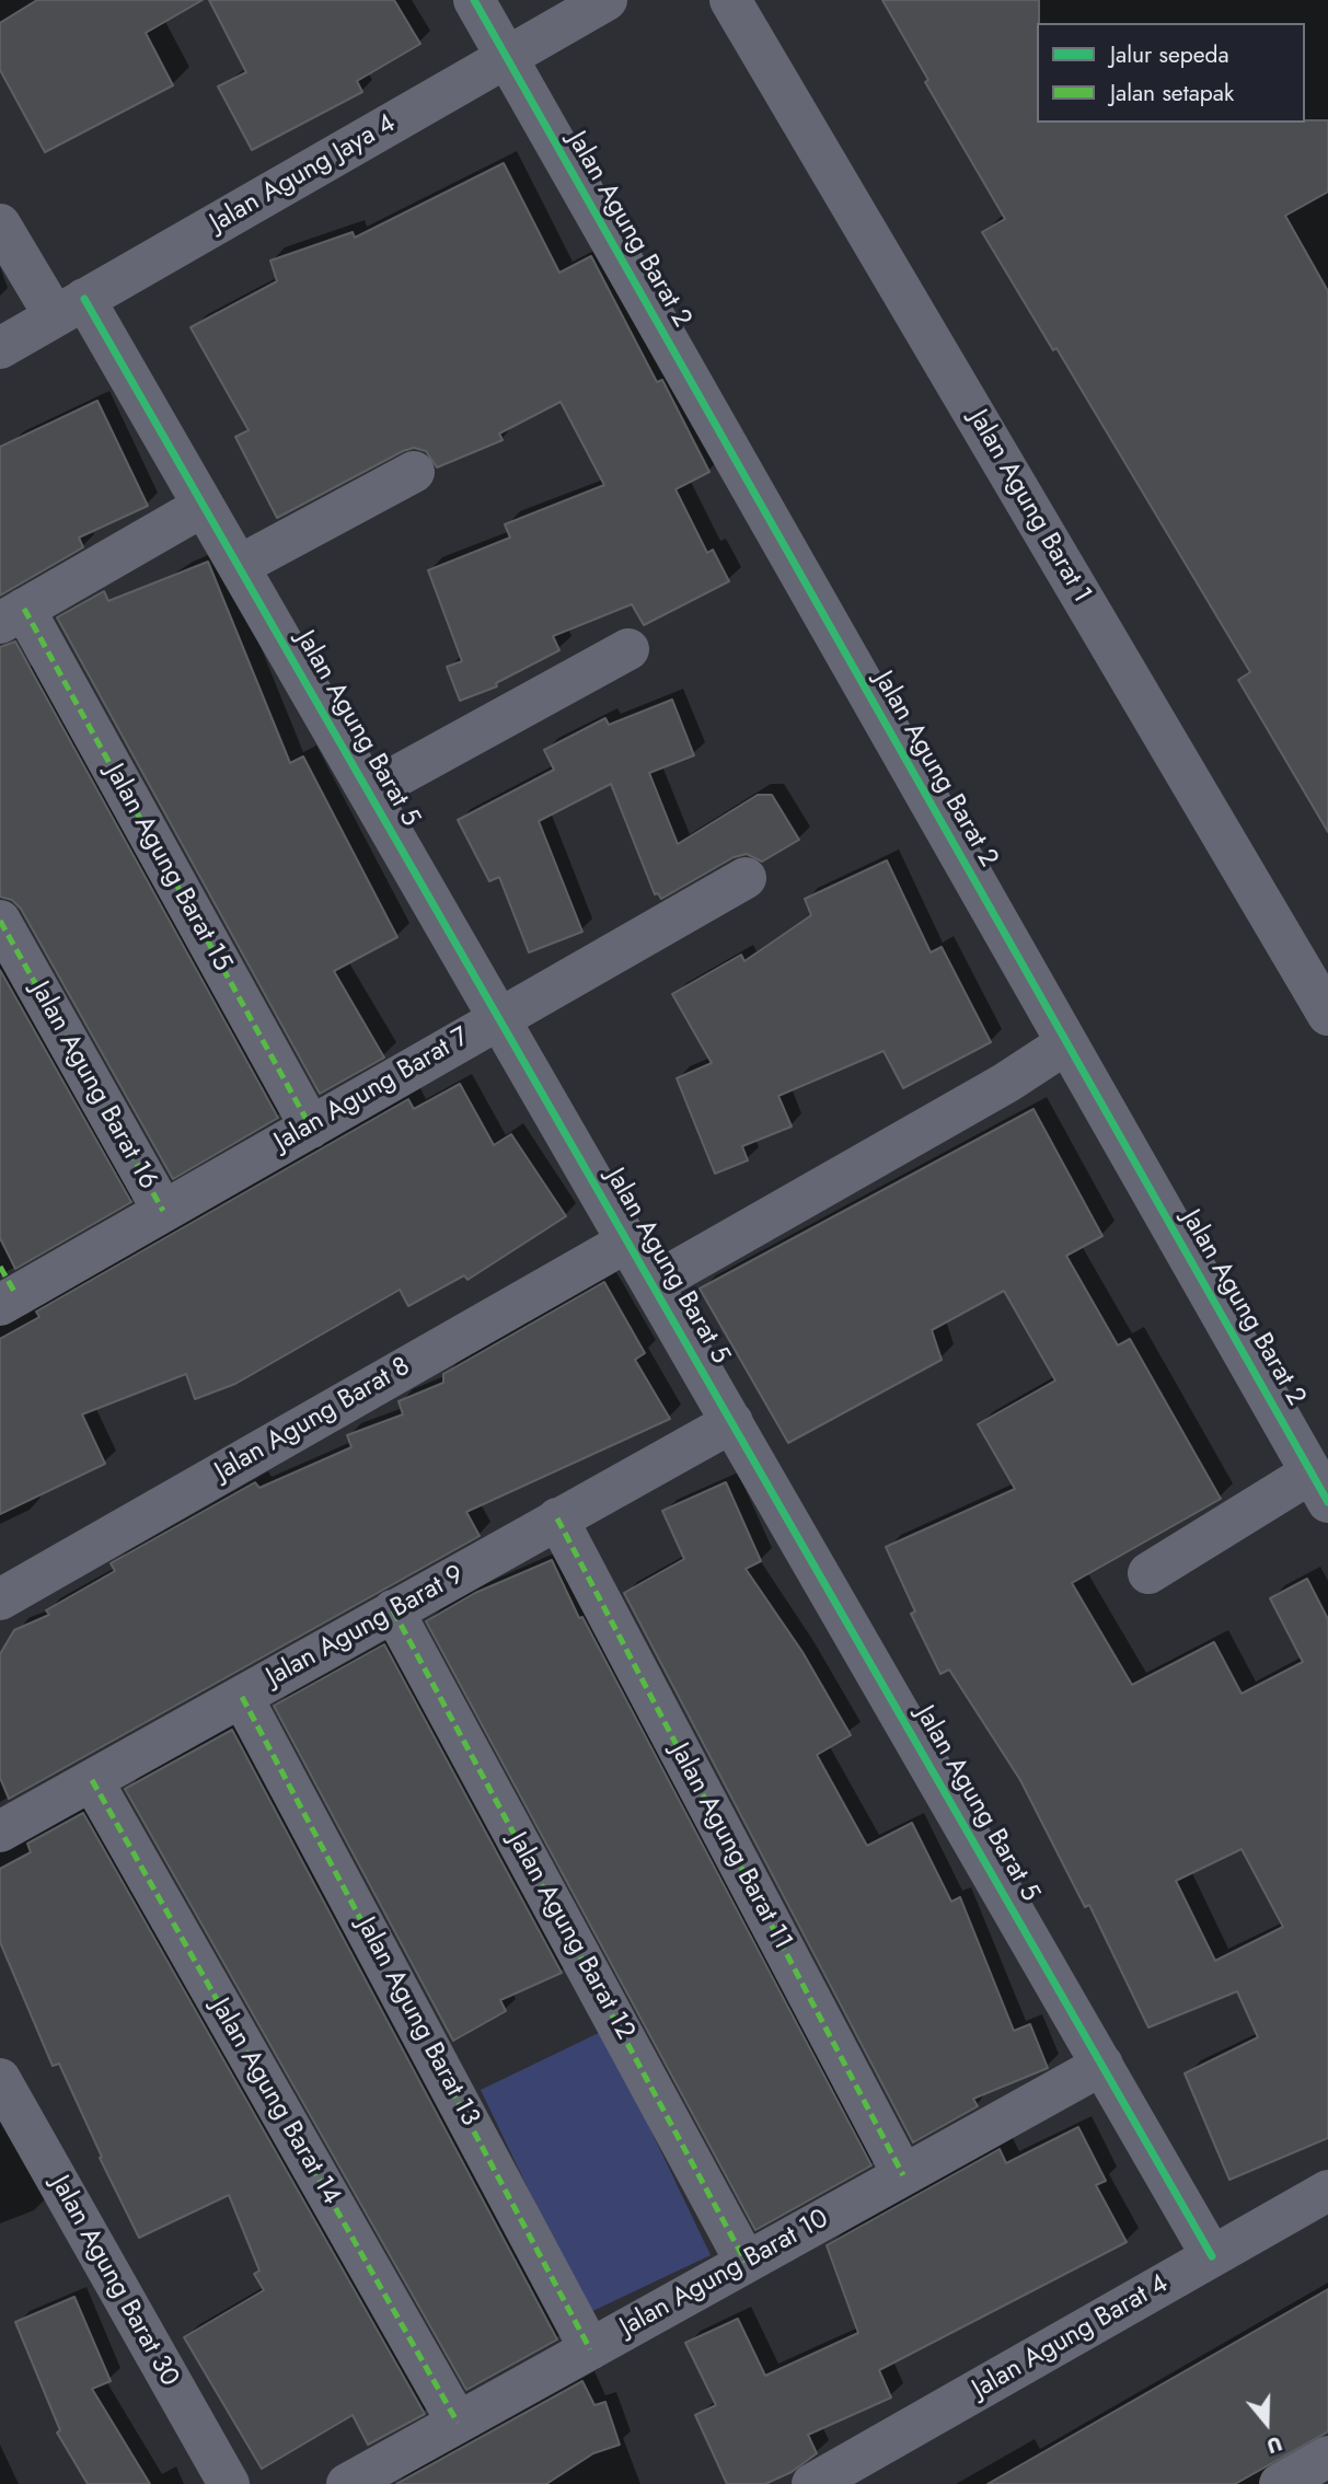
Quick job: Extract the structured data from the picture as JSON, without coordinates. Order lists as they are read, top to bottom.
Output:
{
  "streets": {
    "street": [
      "Jalan Agung Jaya 4",
      "Jalan Agung Barat 2",
      "Jalan Agung Barat 1",
      "Jalan Agung Barat 5",
      "Jalan Agung Barat 15",
      "Jalan Agung Barat 16",
      "Jalan Agung Barat 7",
      "Jalan Agung Barat 8",
      "Jalan Agung Barat 9",
      "Jalan Agung Barat 11",
      "Jalan Agung Barat 12",
      "Jalan Agung Barat 13",
      "Jalan Agung Barat 14",
      "Jalan Agung Barat 10",
      "Jalan Agung Barat 30",
      "Jalan Agung Barat 4"
    ]
  },
  "crossings": [
    ["Jalan Agung Jaya 4", "Jalan Agung Barat 2"],
    ["Jalan Agung Jaya 4", "Jalan Agung Barat 5"],
    ["Jalan Agung Barat 5", "Jalan Agung Barat 7"],
    ["Jalan Agung Barat 5", "Jalan Agung Barat 8"],
    ["Jalan Agung Barat 5", "Jalan Agung Barat 9"],
    ["Jalan Agung Barat 5", "Jalan Agung Barat 10"],
    ["Jalan Agung Barat 5", "Jalan Agung Barat 4"],
    ["Jalan Agung Barat 15", "Jalan Agung Barat 7"],
    ["Jalan Agung Barat 16", "Jalan Agung Barat 7"],
    ["Jalan Agung Barat 9", "Jalan Agung Barat 11"],
    ["Jalan Agung Barat 9", "Jalan Agung Barat 12"],
    ["Jalan Agung Barat 9", "Jalan Agung Barat 13"],
    ["Jalan Agung Barat 9", "Jalan Agung Barat 14"],
    ["Jalan Agung Barat 11", "Jalan Agung Barat 10"],
    ["Jalan Agung Barat 12", "Jalan Agung Barat 10"],
    ["Jalan Agung Barat 13", "Jalan Agung Barat 10"],
    ["Jalan Agung Barat 14", "Jalan Agung Barat 10"]
  ],
  "legend": ["Jalur sepeda", "Jalan setapak"],
  "north": "bottom"
}
